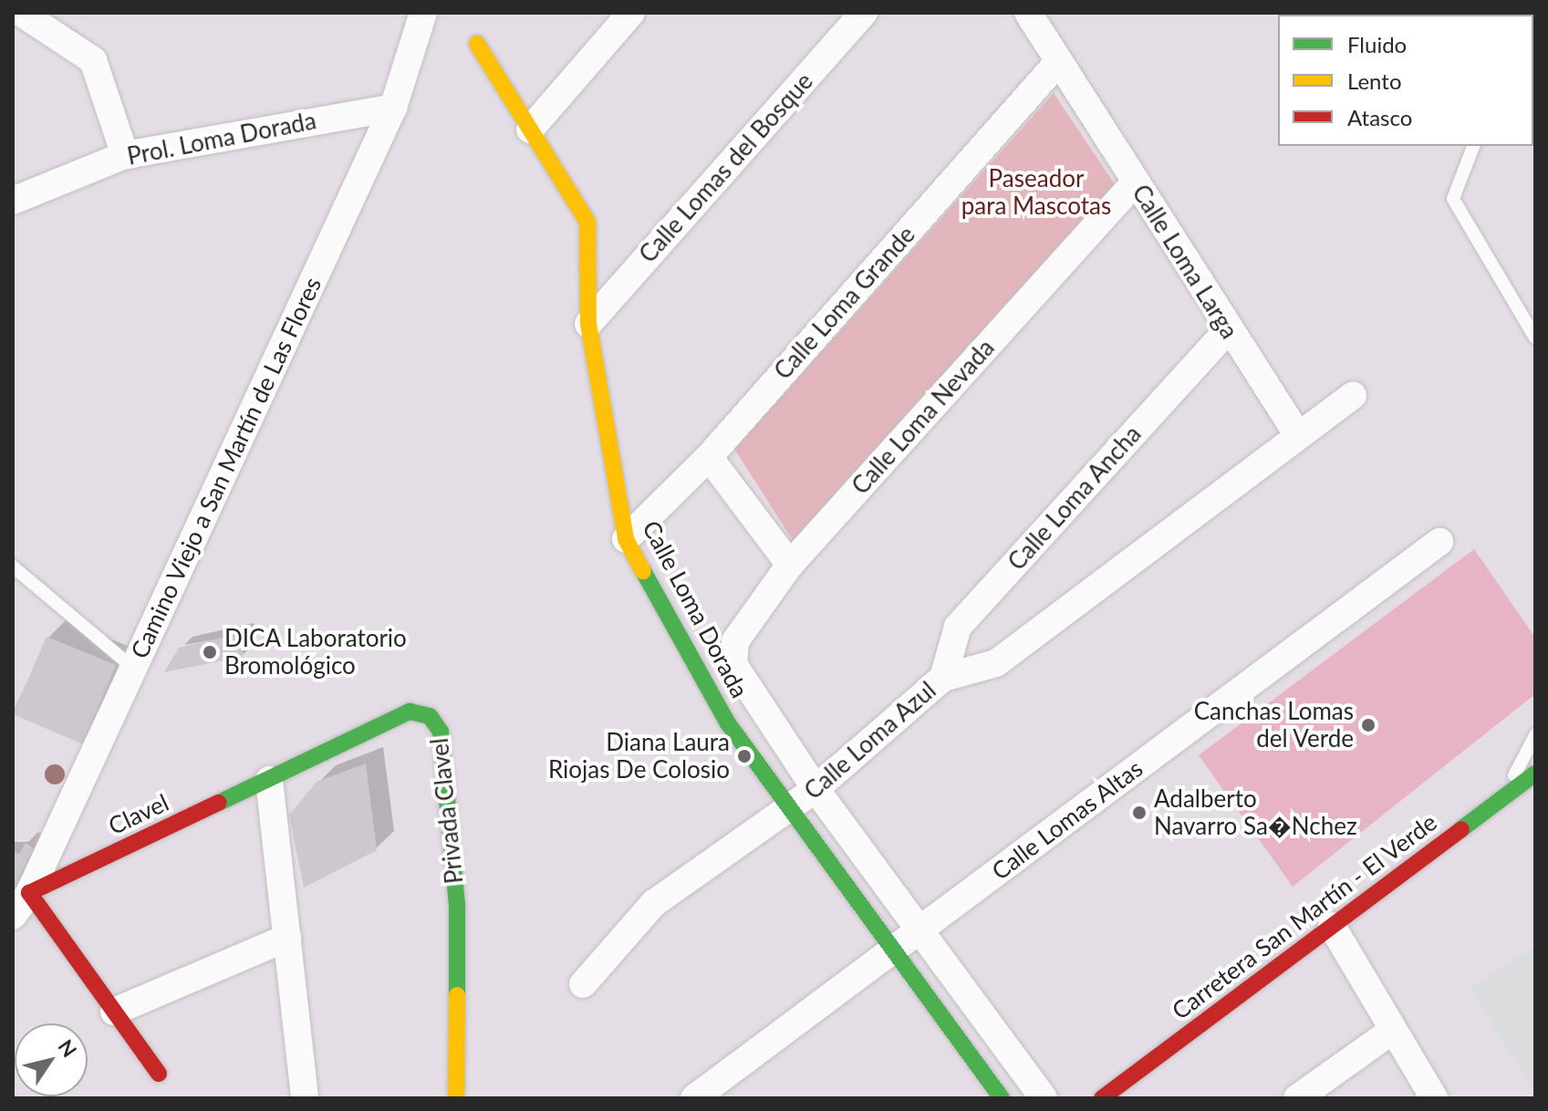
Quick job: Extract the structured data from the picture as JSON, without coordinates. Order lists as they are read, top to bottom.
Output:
{
  "streets": {
    "street": [
      "Prol. Loma Dorada",
      "Calle Lomas del Bosque",
      "Calle Loma Larga",
      "Calle Loma Grande",
      "Calle Loma Nevada",
      "Camino Viejo a San Martín de Las Flores",
      "Calle Loma Ancha",
      "Calle Loma Dorada",
      "Calle Loma Azul",
      "Privada Clavel",
      "Clavel",
      "Calle Lomas Altas",
      "Carretera San Martín - El Verde"
    ]
  },
  "crossings": [
    ["Prol. Loma Dorada", "Camino Viejo a San Martín de Las Flores"],
    ["Calle Lomas del Bosque", "Calle Loma Dorada"],
    ["Calle Loma Larga", "Calle Loma Grande"],
    ["Calle Loma Larga", "Calle Loma Nevada"],
    ["Calle Loma Larga", "Calle Loma Ancha"],
    ["Calle Loma Larga", "Calle Loma Azul"],
    ["Calle Loma Grande", "Calle Loma Dorada"],
    ["Calle Loma Nevada", "Calle Loma Azul"],
    ["Camino Viejo a San Martín de Las Flores", "Clavel"],
    ["Calle Loma Ancha", "Calle Loma Azul"],
    ["Calle Loma Dorada", "Calle Loma Azul"],
    ["Calle Loma Dorada", "Calle Lomas Altas"],
    ["Privada Clavel", "Clavel"]
  ],
  "parks": ["Paseador para Mascotas"],
  "places": [
    "DICA Laboratorio Bromológico",
    "Canchas Lomas del Verde",
    "Diana Laura Riojas De Colosio",
    "Adalberto Navarro Sa�Nchez"
  ],
  "legend": ["Fluido", "Lento", "Atasco"],
  "north": "top right"
}
